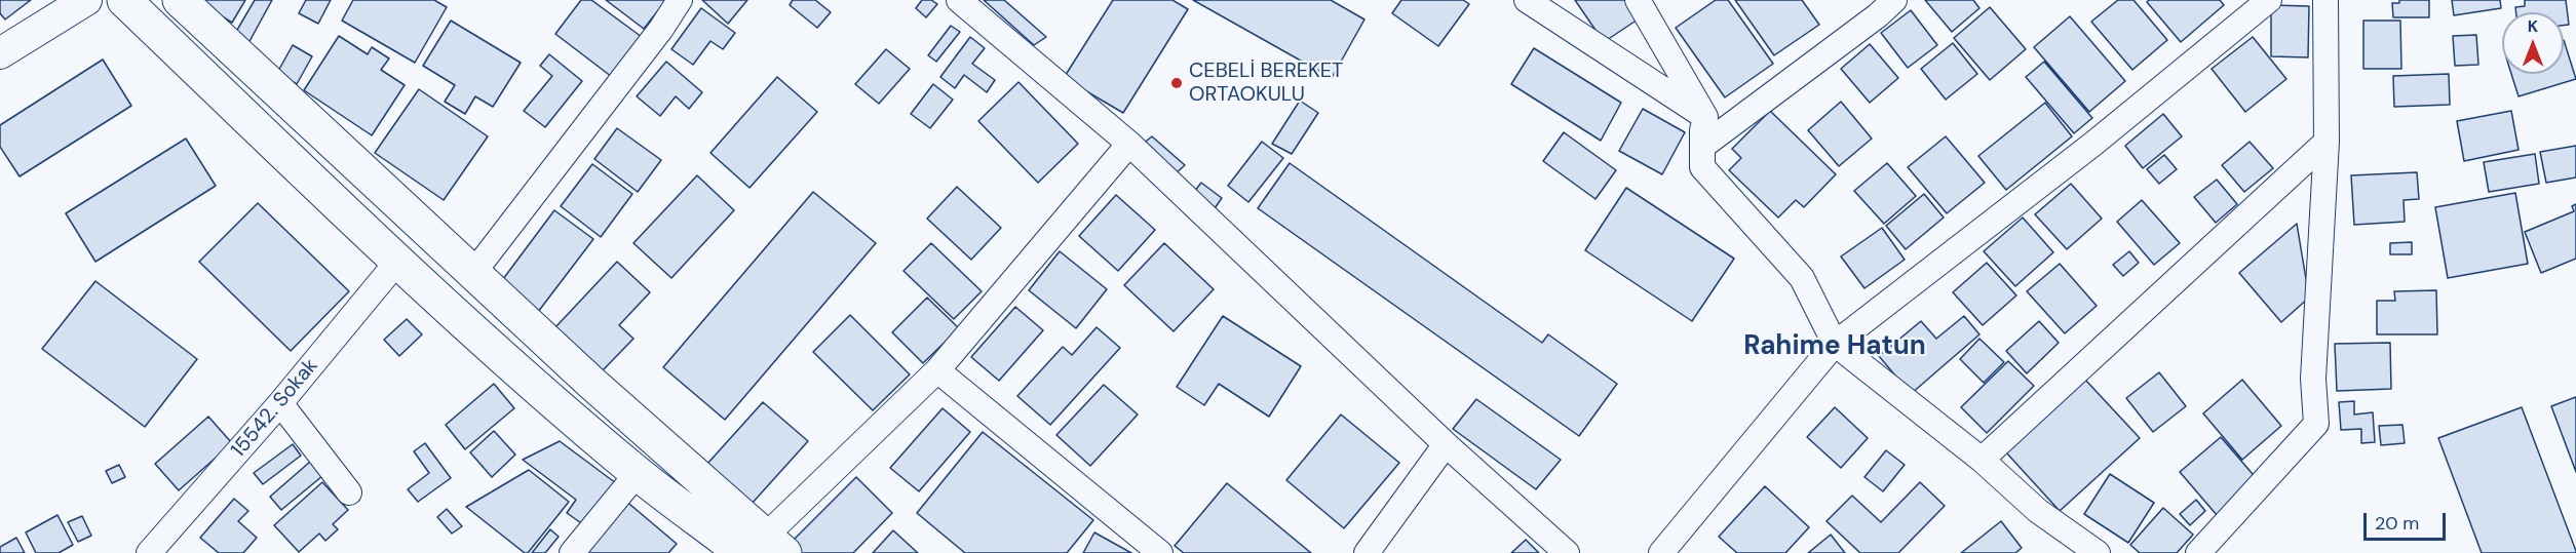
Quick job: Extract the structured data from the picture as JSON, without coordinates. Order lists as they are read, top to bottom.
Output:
{
  "streets": {
    "street": ["15542. Sokak"]
  },
  "districts": ["Rahime Hatun"],
  "places": ["CEBELİ BEREKET ORTAOKULU"],
  "scale_bar": "20 m",
  "north": "top"
}
